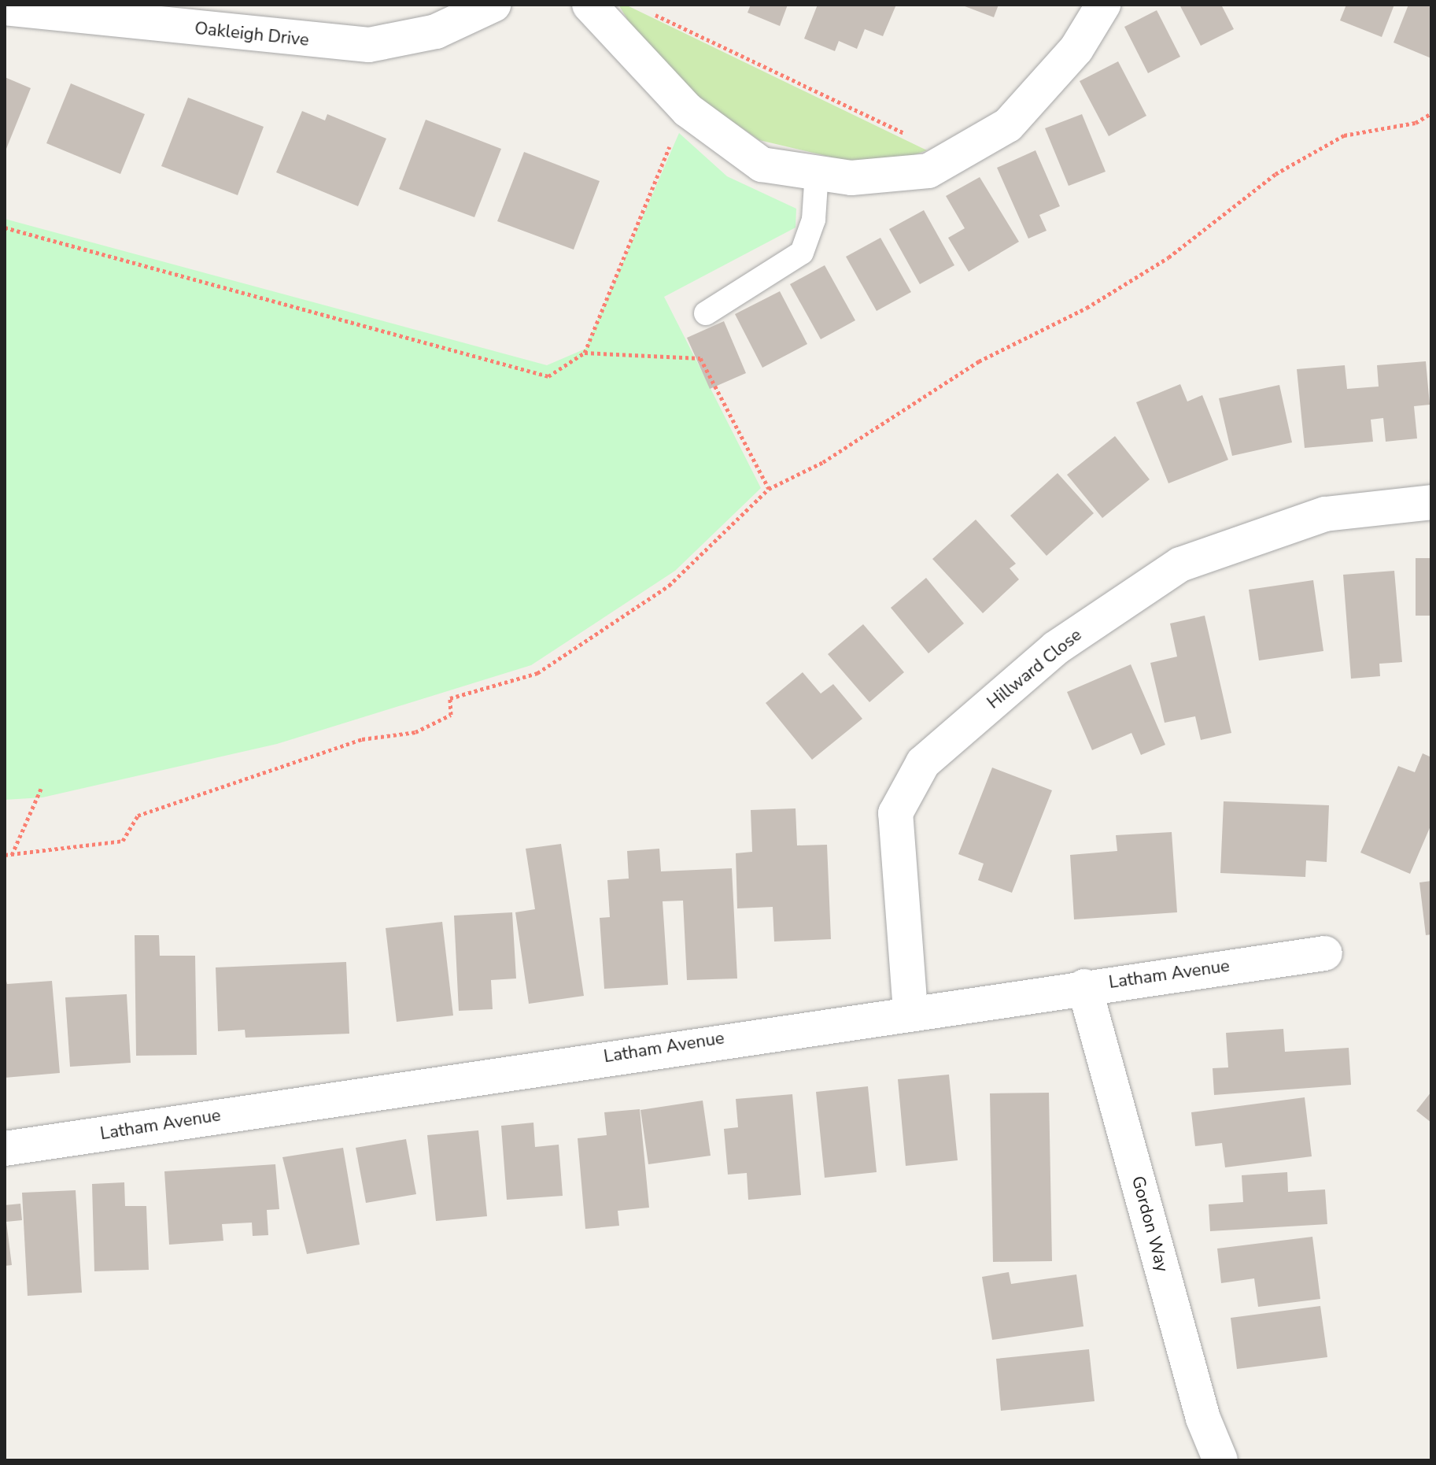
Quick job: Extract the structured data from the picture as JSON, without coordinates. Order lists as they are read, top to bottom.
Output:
{
  "streets": {
    "street": [
      "Oakleigh Drive",
      "Hillward Close",
      "Latham Avenue",
      "Gordon Way"
    ]
  },
  "crossings": [
    ["Hillward Close", "Latham Avenue"],
    ["Latham Avenue", "Gordon Way"]
  ]
}
